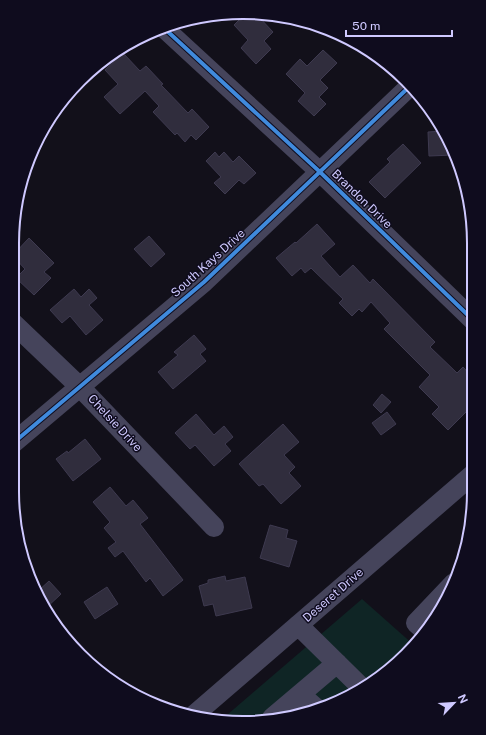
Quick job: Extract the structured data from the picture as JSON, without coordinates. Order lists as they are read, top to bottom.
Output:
{
  "streets": {
    "street": [
      "Brandon Drive",
      "South Kays Drive",
      "Chelsie Drive",
      "Deseret Drive"
    ]
  },
  "crossings": [
    ["Brandon Drive", "South Kays Drive"],
    ["South Kays Drive", "Chelsie Drive"]
  ],
  "scale_bar": "50 m",
  "north": "top right"
}
